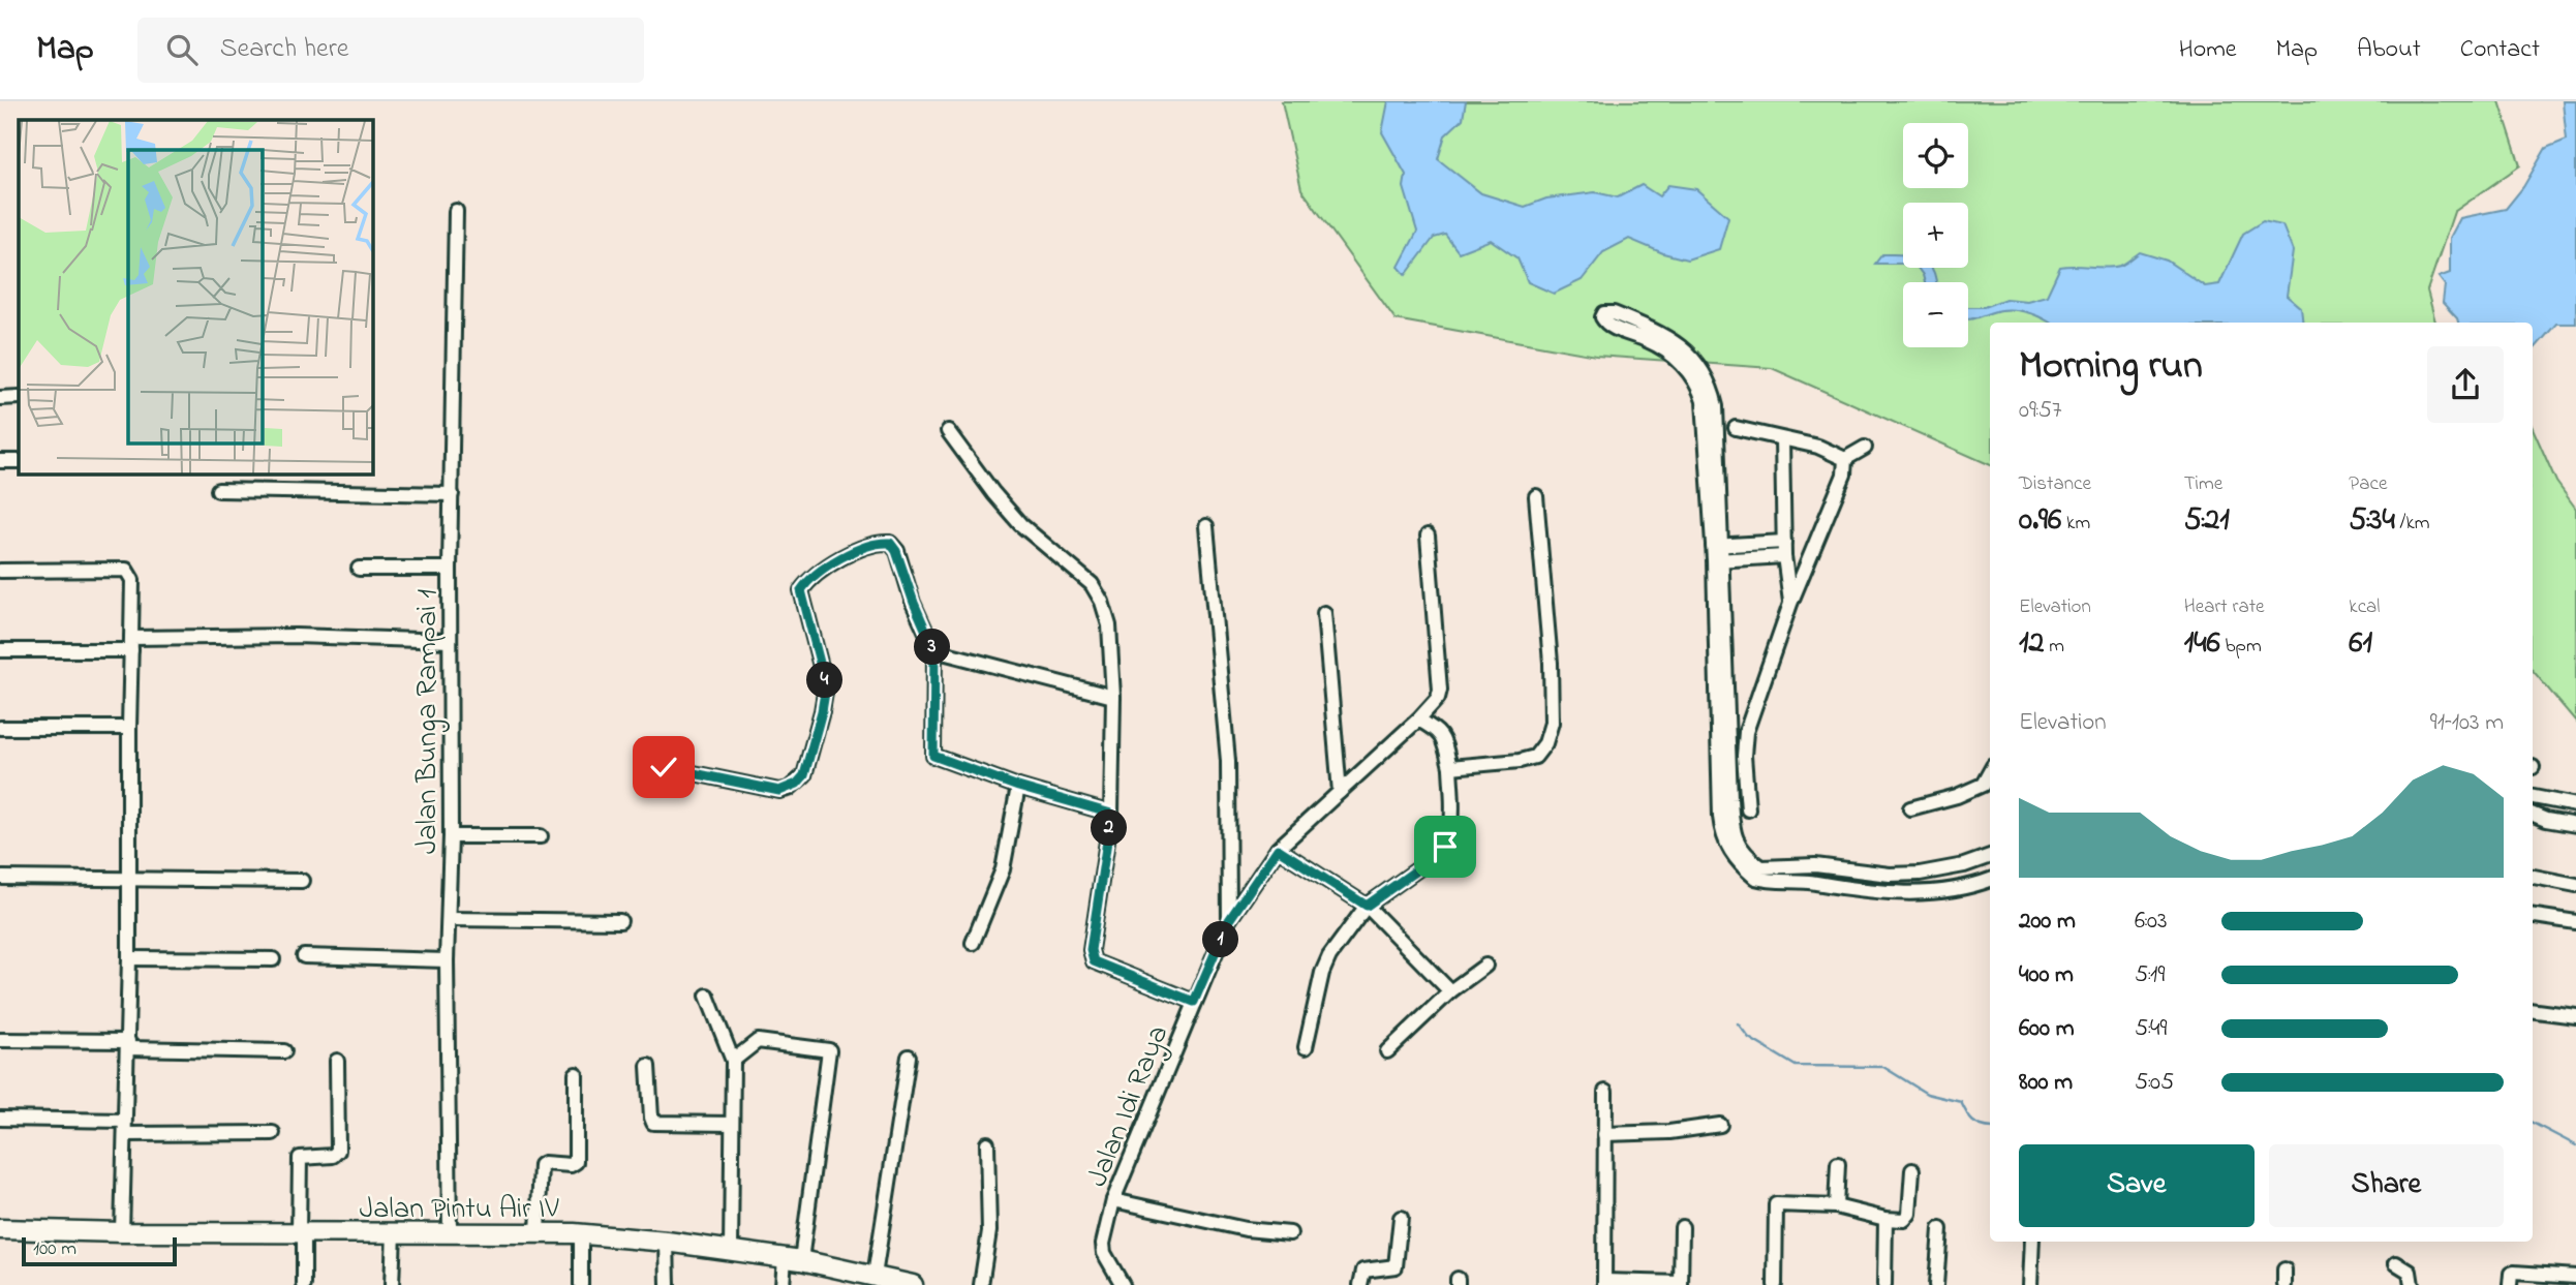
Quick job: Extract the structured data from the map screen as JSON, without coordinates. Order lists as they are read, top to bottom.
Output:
{
  "streets": {
    "main road": ["Jalan Pintu Air IV"],
    "street": ["Jalan Bunga Rampai 1", "Jalan Idi Raya"]
  },
  "crossings": [
    ["Jalan Bunga Rampai 1", "Jalan Pintu Air IV"]
  ],
  "scale_bar": "100 m",
  "page": {
    "header": "Map",
    "search": "Search here",
    "nav": [
      "Home",
      "Map",
      "About",
      "Contact"
    ],
    "map_buttons": ["+", "−"],
    "heading": ["Morning run", "09:57"],
    "stats": [
      ["Distance", "0.96 km"],
      ["Time", "5:21"],
      ["Pace", "5:34 /km"],
      ["Elevation", "12 m"],
      ["Heart rate", "146 bpm"],
      ["kcal", "61"]
    ],
    "pins": [
      "3",
      "4",
      "2",
      "1"
    ],
    "chart": ["Elevation", "91–103 m"],
    "list": [
      {
        "name": "200 m",
        "note": "6:03"
      },
      {
        "name": "400 m",
        "note": "5:19"
      },
      {
        "name": "600 m",
        "note": "5:49"
      },
      {
        "name": "800 m",
        "note": "5:05"
      }
    ],
    "buttons": ["Save", "Share"],
    "scale": "100 m"
  }
}
